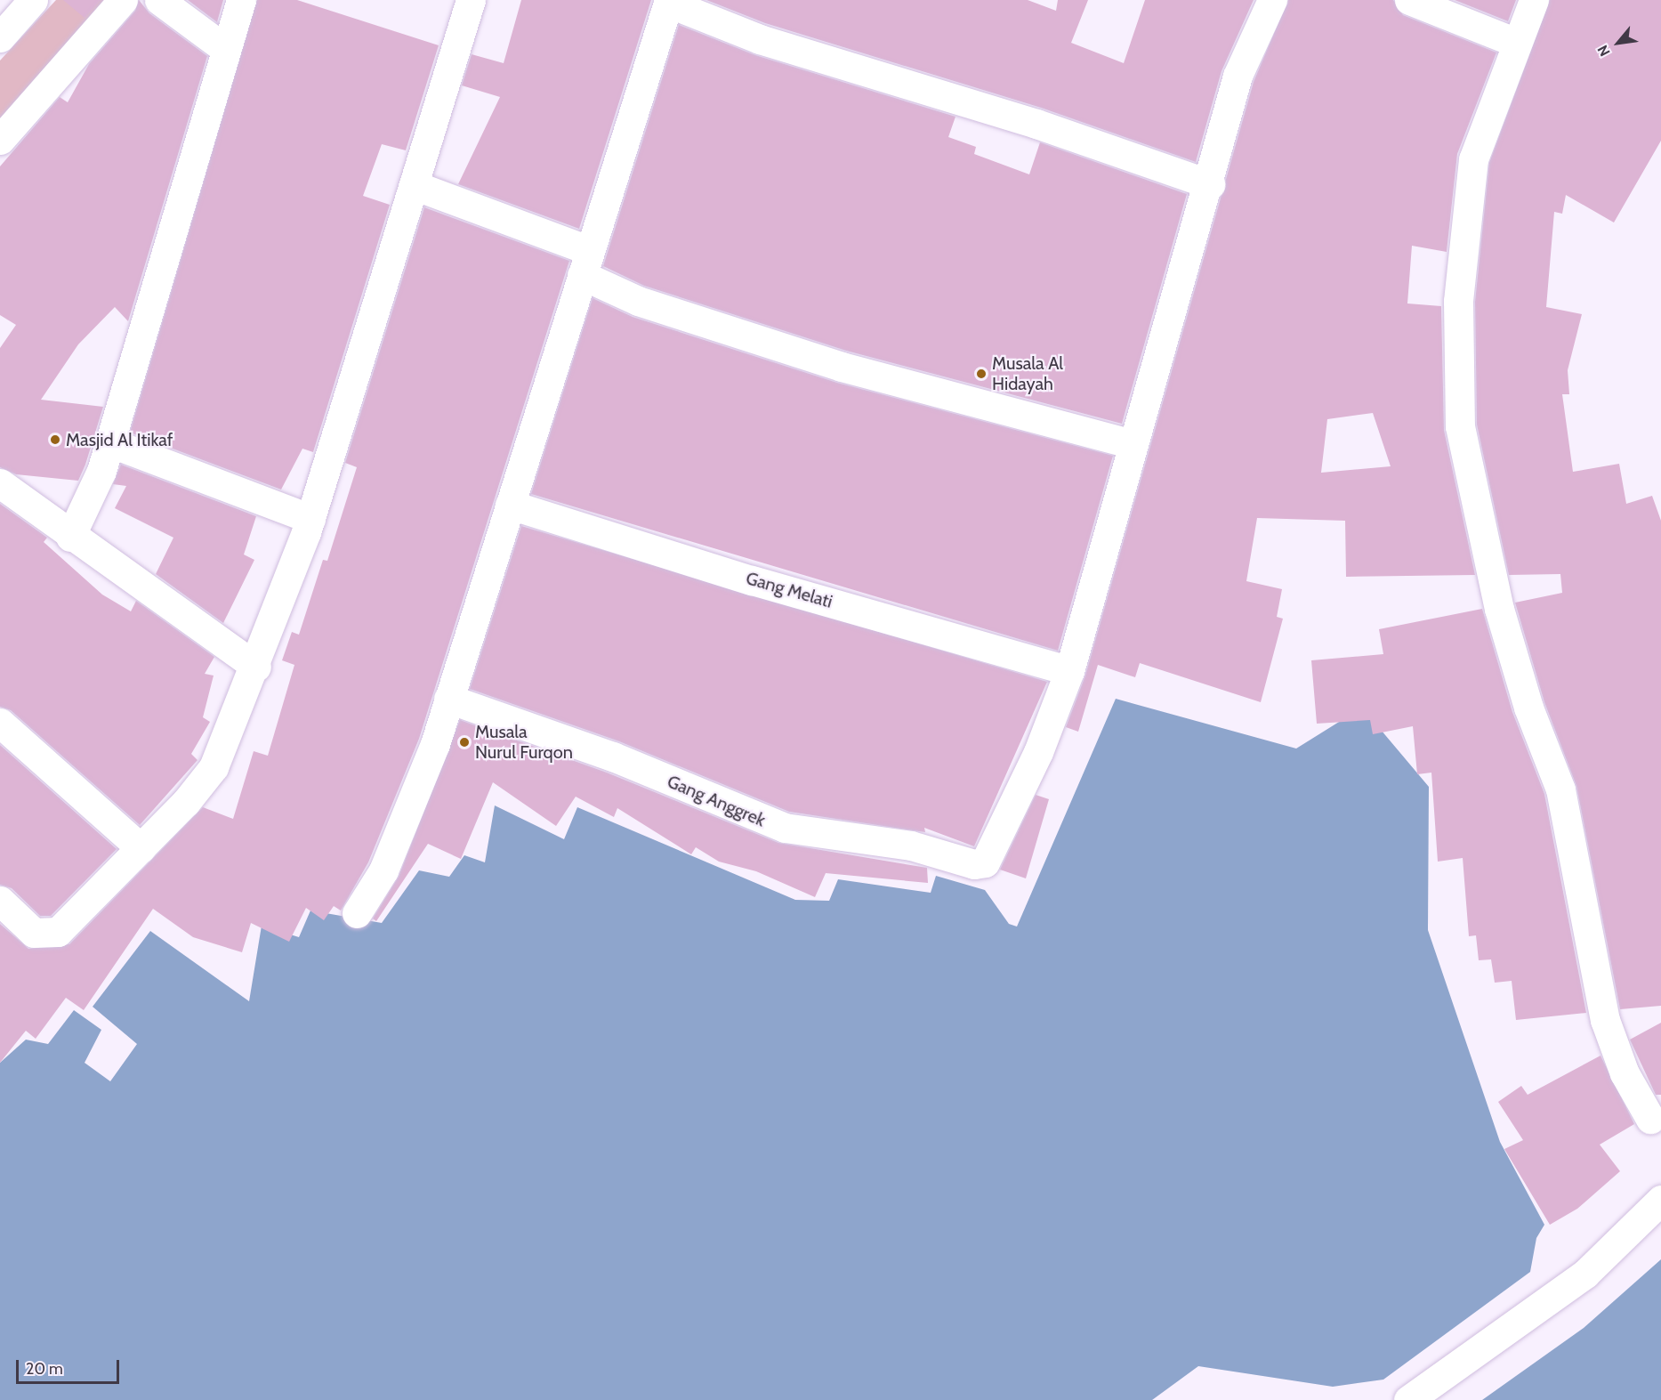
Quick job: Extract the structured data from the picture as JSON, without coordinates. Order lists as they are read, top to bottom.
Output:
{
  "streets": {
    "street": ["Gang Melati", "Gang Anggrek"]
  },
  "crossings": [
    ["Gang Melati", "Gang Anggrek"]
  ],
  "places": ["Musala Al Hidayah", "Masjid Al Itikaf", "Musala Nurul Furqon"],
  "scale_bar": "20 m",
  "north": "bottom left"
}
